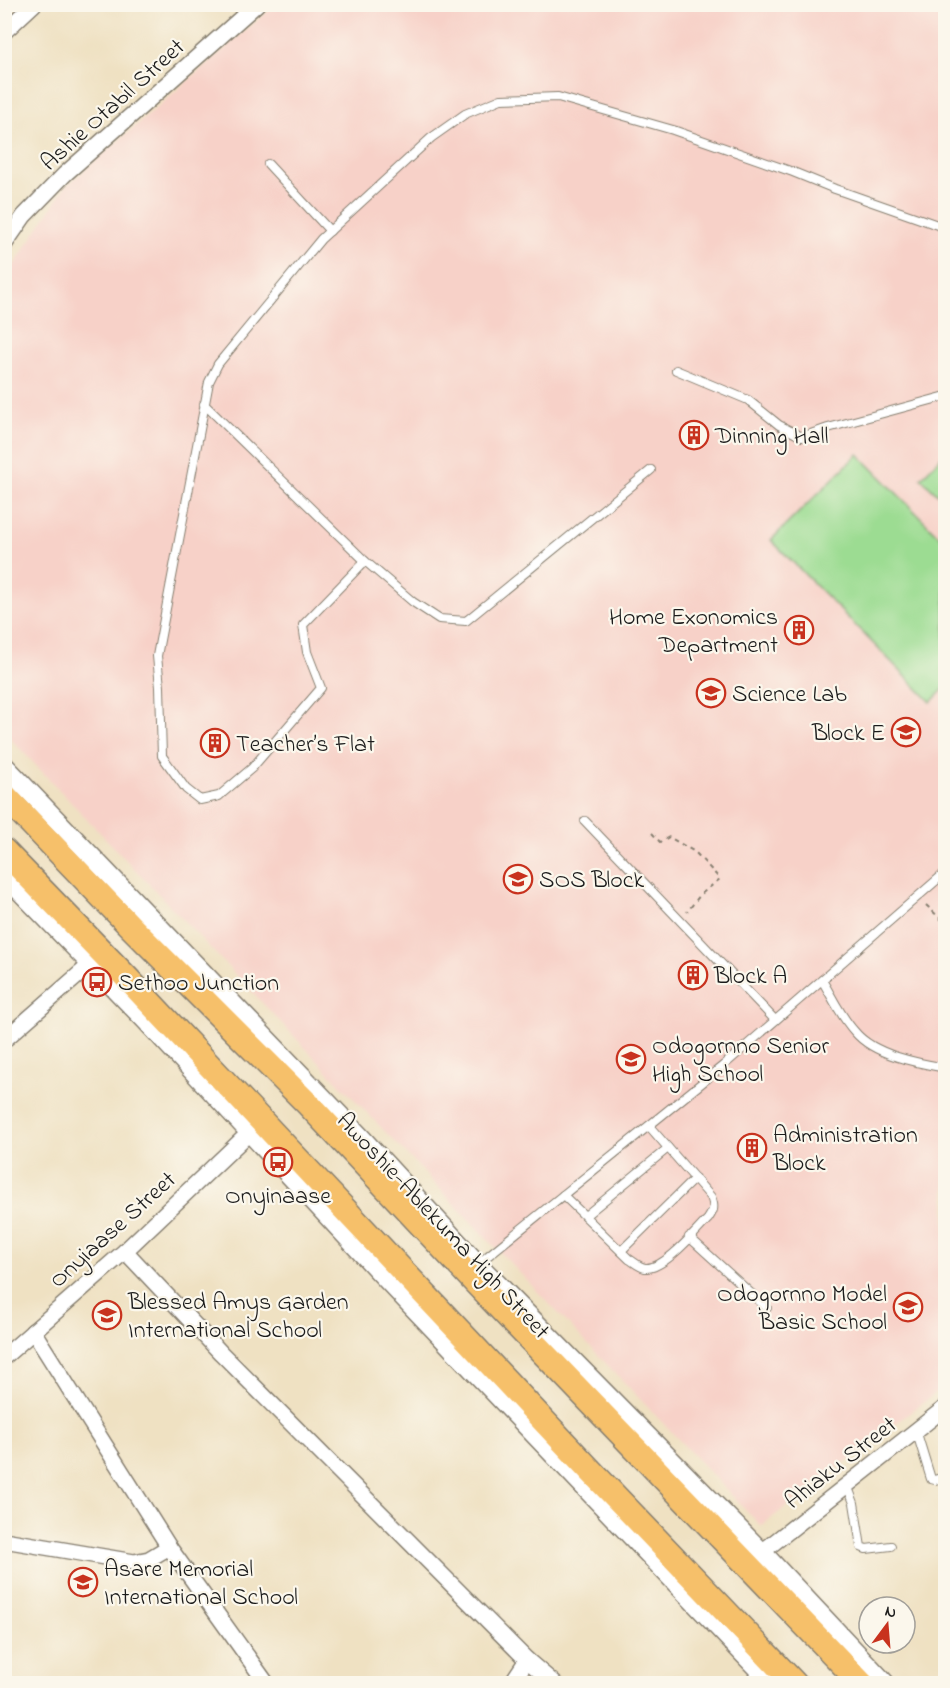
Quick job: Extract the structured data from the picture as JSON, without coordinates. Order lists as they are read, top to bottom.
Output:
{
  "streets": {
    "main road": ["Awoshie-Ablekuma High Street"],
    "street": ["Ashie Otabil Street", "Onyiaase Street", "Ahiaku Street"]
  },
  "crossings": [
    ["Awoshie-Ablekuma High Street", "Ahiaku Street"]
  ],
  "places": {
    "building": [
      "Dinning Hall",
      "Home Exonomics Department",
      "Teacher’s Flat",
      "Block A",
      "Administration Block"
    ],
    "school or university": [
      "Science Lab",
      "Block E",
      "SOS Block",
      "Odogornno Senior High School",
      "Odogornno Model Basic School",
      "Blessed Amys Garden International School",
      "Asare Memorial International School"
    ],
    "bus stop": ["Sethoo Junction", "Onyinaase"]
  },
  "north": "top"
}
